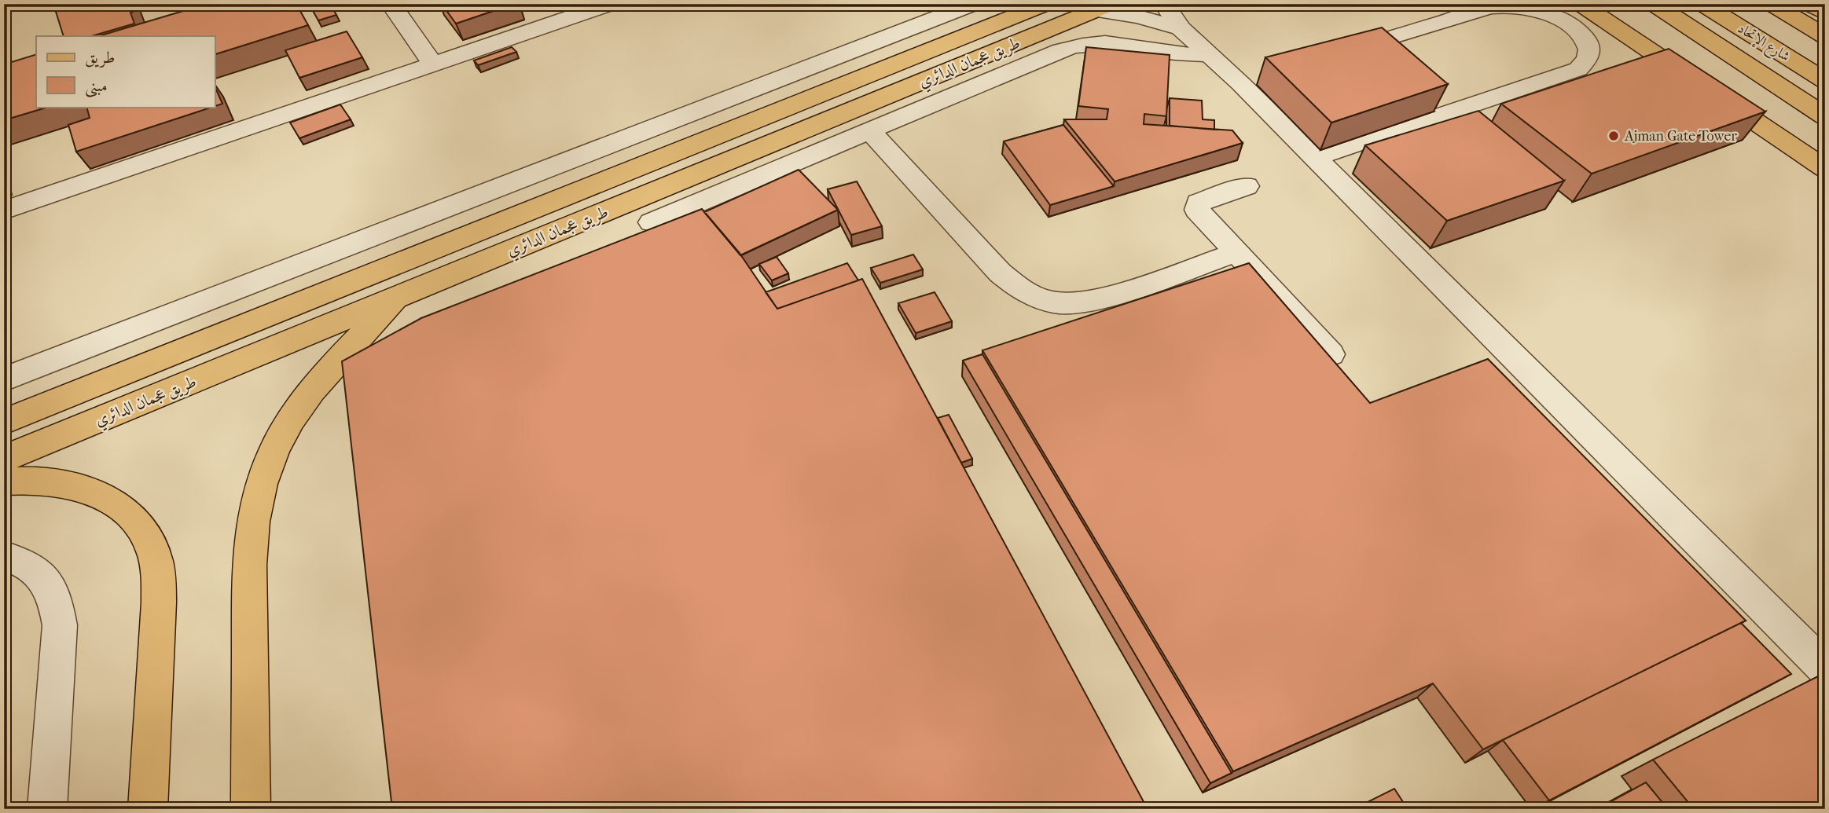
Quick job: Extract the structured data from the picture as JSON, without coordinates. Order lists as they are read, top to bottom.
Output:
{
  "streets": {
    "main road": ["شارع الإتحاد", "طريق عجمان الدائري"]
  },
  "places": ["Ajman Gate Tower"],
  "legend": ["طريق", "مبنى"]
}
